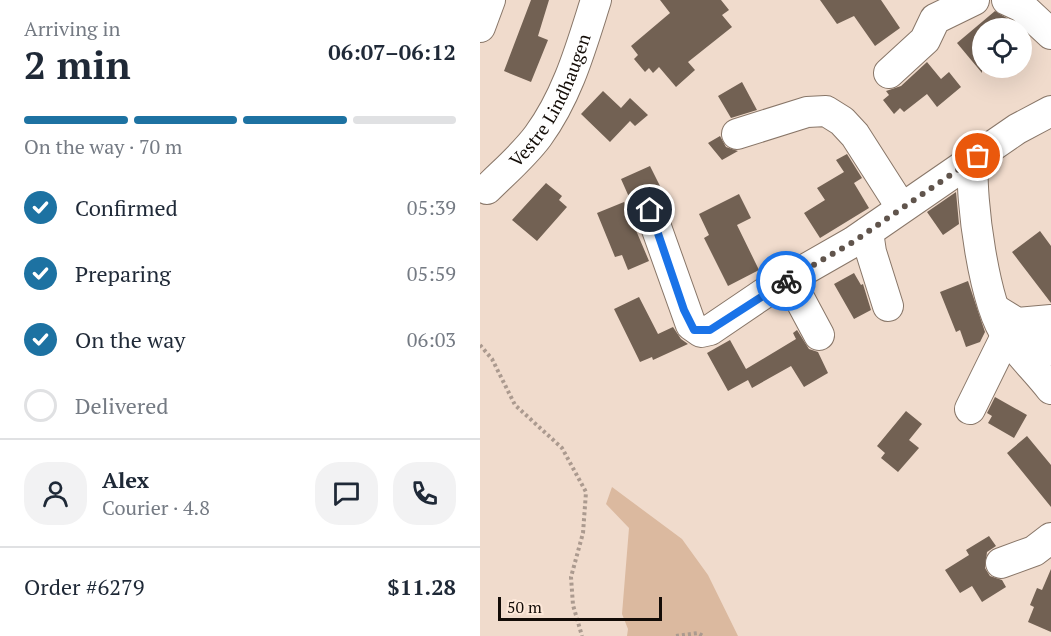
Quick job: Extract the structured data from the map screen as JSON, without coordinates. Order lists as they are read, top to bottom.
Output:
{
  "streets": {
    "street": ["Vestre Lindhaugen"]
  },
  "scale_bar": "50 m",
  "page": {
    "heading": ["2 min", "Arriving in", "06:07–06:12"],
    "panel": [
      "Alex",
      "Courier · 4.8",
      "Order #6279",
      "$11.28"
    ],
    "bar": "On the way · 70 m",
    "list": [
      ["Confirmed", "05:39"],
      ["Preparing", "05:59"],
      ["On the way", "06:03"],
      "Delivered"
    ],
    "scale": "50 m"
  }
}
